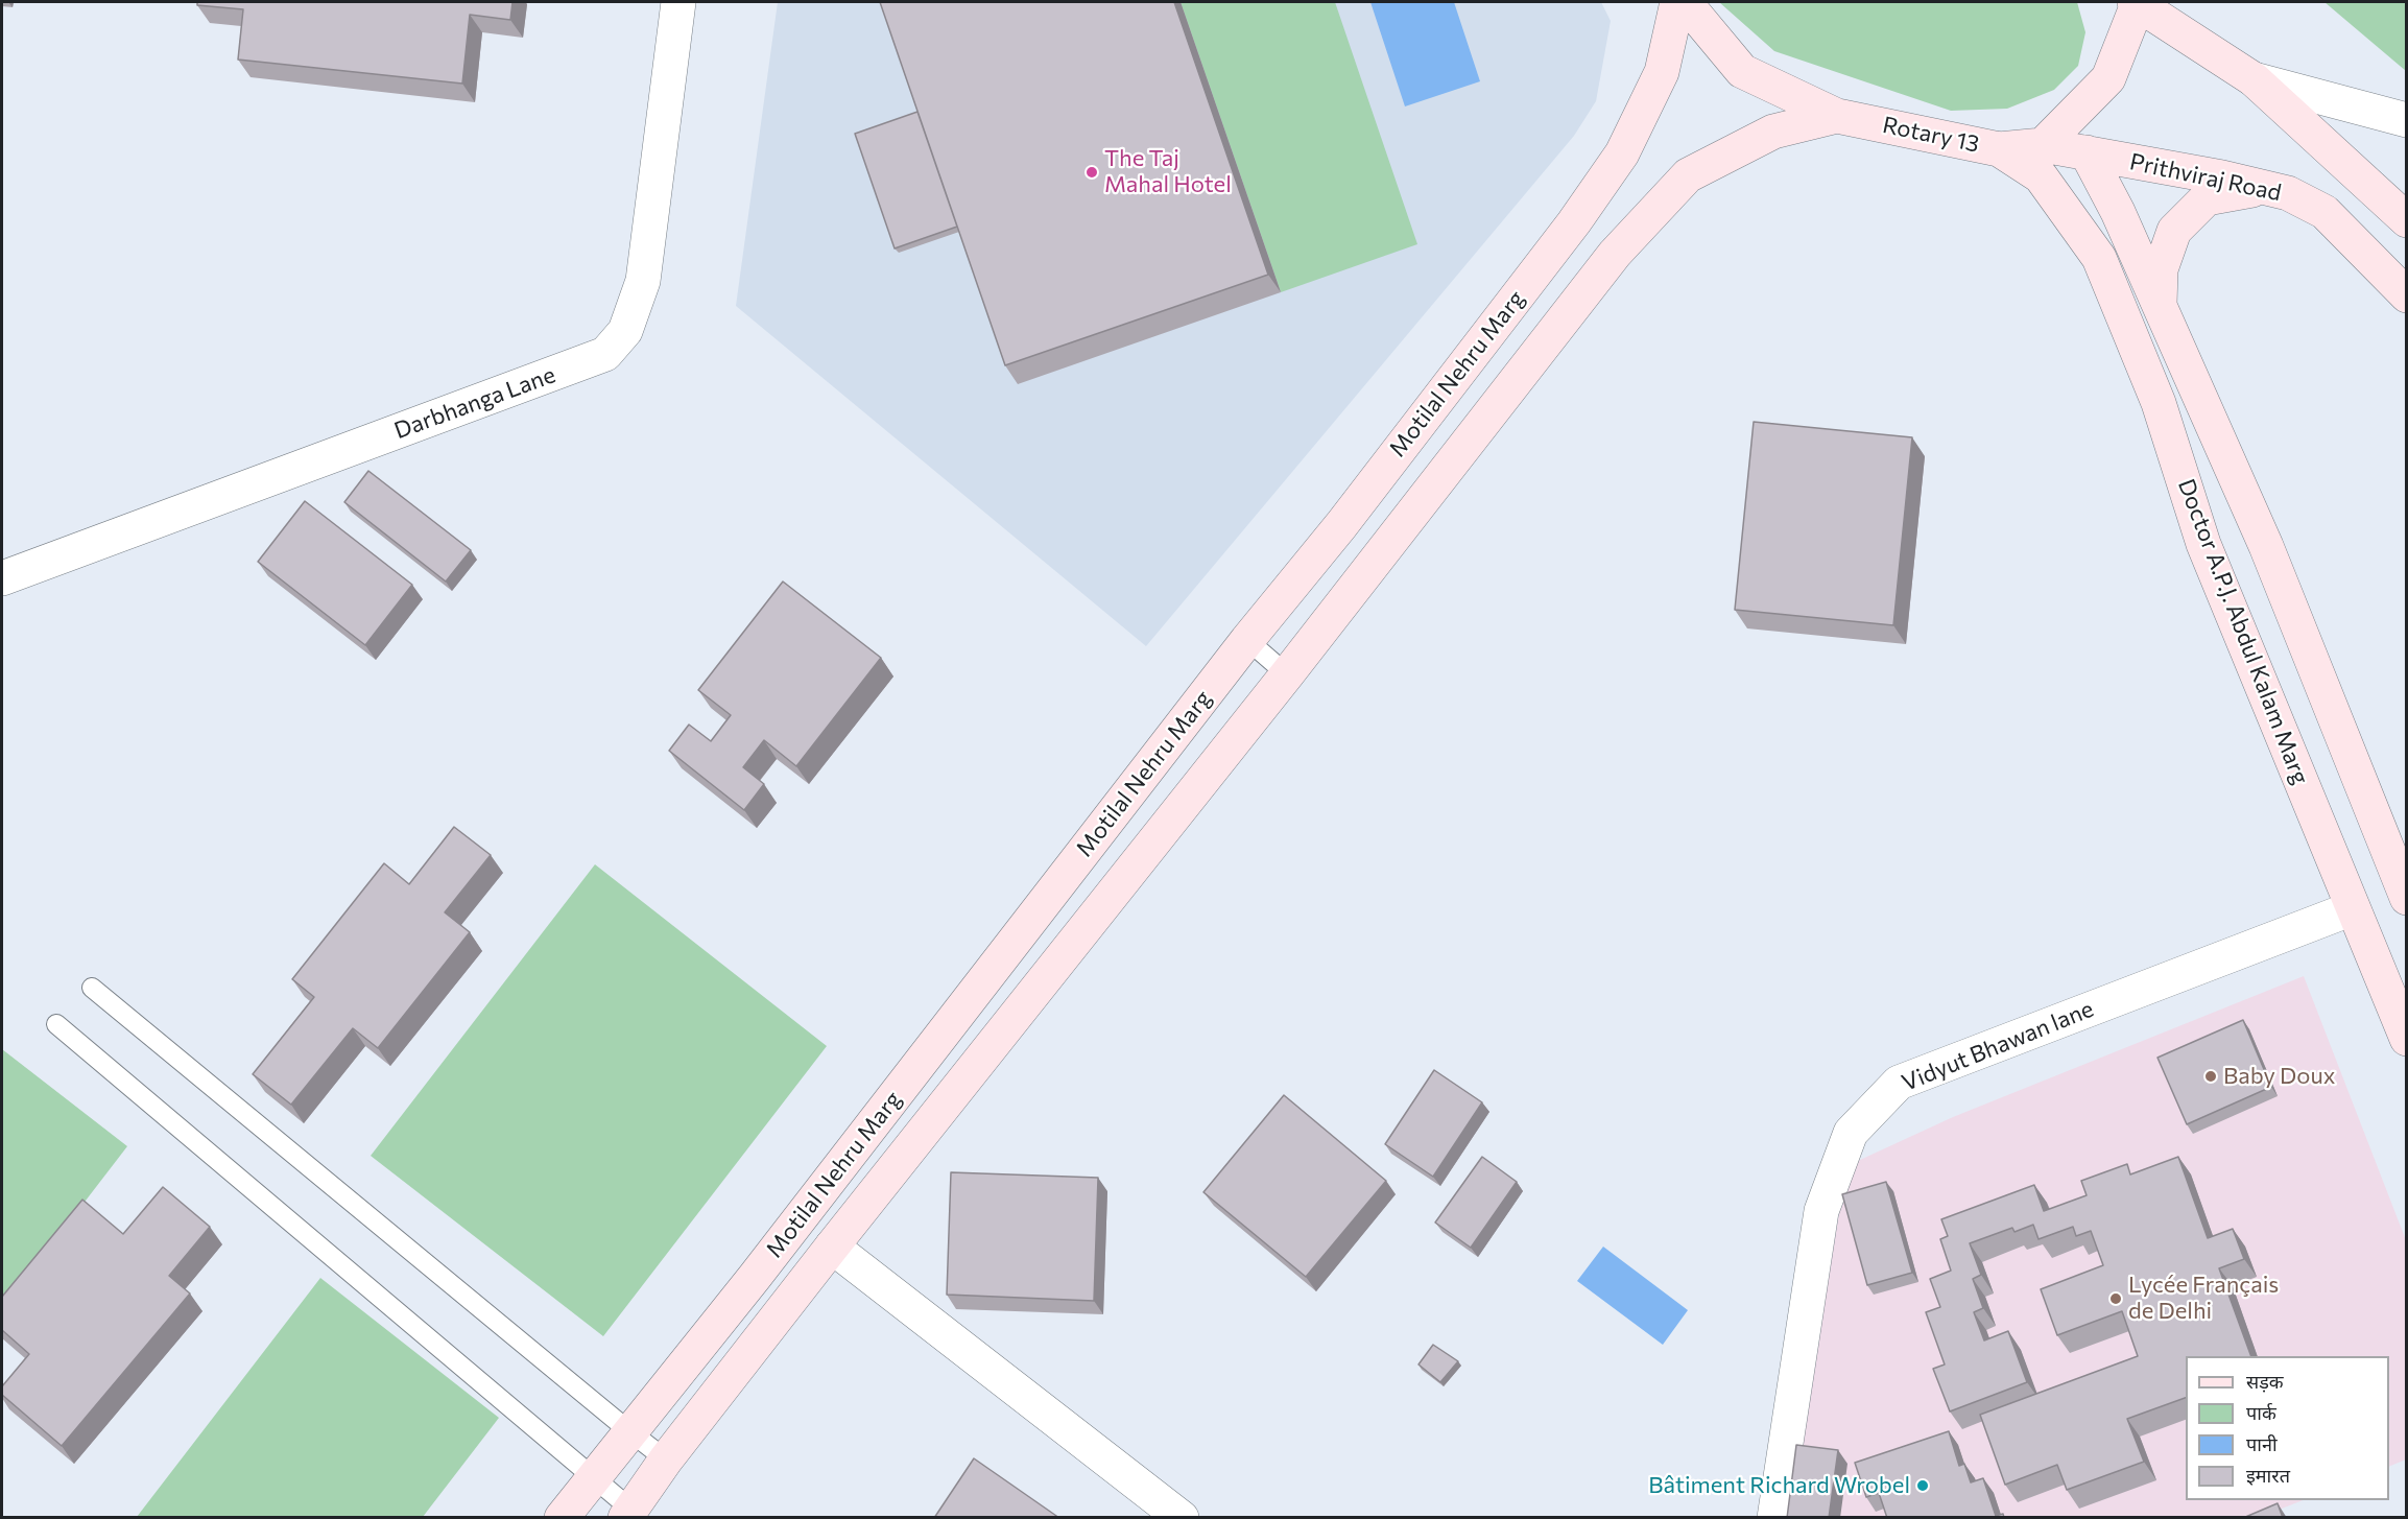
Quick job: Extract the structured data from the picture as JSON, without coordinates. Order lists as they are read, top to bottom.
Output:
{
  "streets": {
    "main road": [
      "Rotary 13",
      "Prithviraj Road",
      "Motilal Nehru Marg",
      "Doctor A.P.J. Abdul Kalam Marg"
    ],
    "street": ["Darbhanga Lane", "Vidyut Bhawan lane"]
  },
  "crossings": [
    ["Rotary 13", "Prithviraj Road"],
    ["Rotary 13", "Motilal Nehru Marg"],
    ["Rotary 13", "Doctor A.P.J. Abdul Kalam Marg"],
    ["Prithviraj Road", "Doctor A.P.J. Abdul Kalam Marg"],
    ["Doctor A.P.J. Abdul Kalam Marg", "Vidyut Bhawan lane"]
  ],
  "places": [
    "The Taj Mahal Hotel",
    "Baby Doux",
    "Lycée Français de Delhi",
    "Bâtiment Richard Wrobel"
  ],
  "legend": [
    "सड़क",
    "पार्क",
    "पानी",
    "इमारत"
  ]
}
